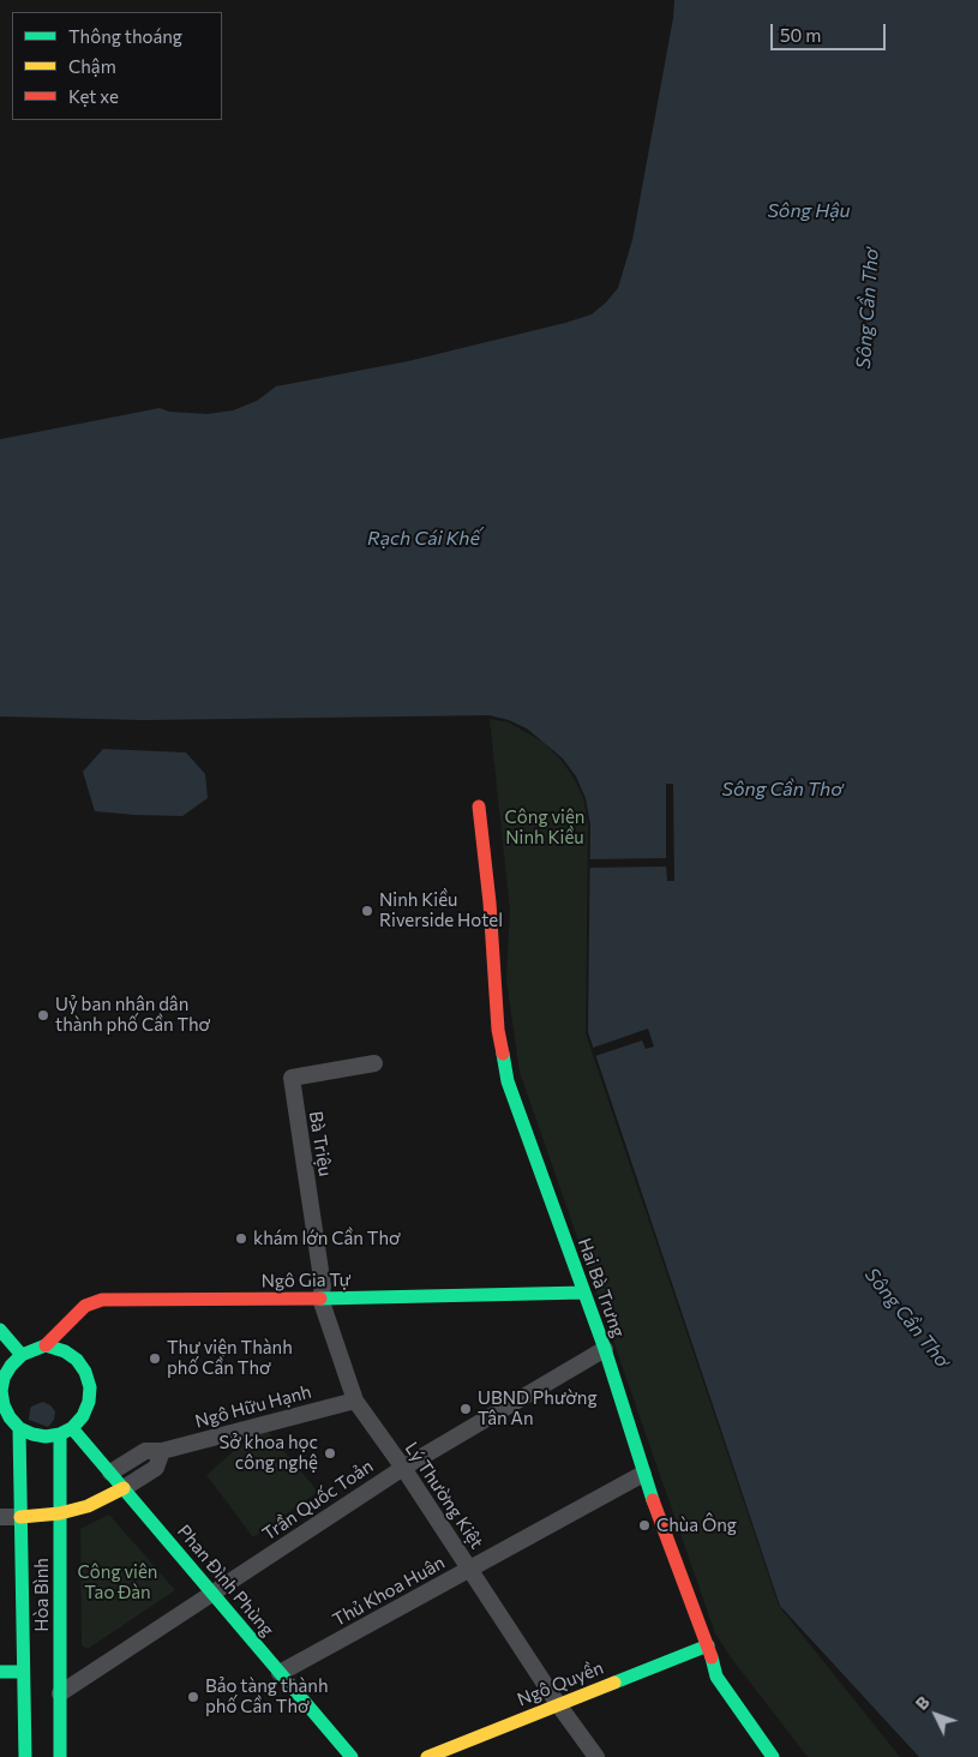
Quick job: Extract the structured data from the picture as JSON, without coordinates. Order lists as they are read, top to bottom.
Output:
{
  "streets": {
    "street": [
      "Bà Triệu",
      "Ngô Gia Tự",
      "Hai Bà Trưng",
      "Ngô Hữu Hạnh",
      "Lý Thường Kiệt",
      "Trần Quốc Toản",
      "Phan Đình Phùng",
      "Thủ Khoa Huân",
      "Hòa Bình",
      "Ngô Quyền"
    ]
  },
  "crossings": [
    ["Bà Triệu", "Ngô Gia Tự"],
    ["Bà Triệu", "Lý Thường Kiệt"],
    ["Ngô Gia Tự", "Hai Bà Trưng"],
    ["Ngô Gia Tự", "Lý Thường Kiệt"],
    ["Ngô Gia Tự", "Phan Đình Phùng"],
    ["Ngô Gia Tự", "Hòa Bình"],
    ["Hai Bà Trưng", "Trần Quốc Toản"],
    ["Hai Bà Trưng", "Thủ Khoa Huân"],
    ["Hai Bà Trưng", "Ngô Quyền"],
    ["Ngô Hữu Hạnh", "Lý Thường Kiệt"],
    ["Ngô Hữu Hạnh", "Phan Đình Phùng"],
    ["Lý Thường Kiệt", "Trần Quốc Toản"],
    ["Lý Thường Kiệt", "Thủ Khoa Huân"],
    ["Lý Thường Kiệt", "Ngô Quyền"],
    ["Trần Quốc Toản", "Phan Đình Phùng"],
    ["Trần Quốc Toản", "Hòa Bình"],
    ["Phan Đình Phùng", "Thủ Khoa Huân"],
    ["Phan Đình Phùng", "Hòa Bình"]
  ],
  "water": ["Sông Hậu", "Sông Cần Thơ", "Rạch Cái Khế"],
  "parks": ["Công viên Ninh Kiều", "Công viên Tao Đàn"],
  "places": [
    "Ninh Kiều Riverside Hotel",
    "Uỷ ban nhân dân thành phố Cần Thơ",
    "khám lớn Cần Thơ",
    "Thư viện Thành phố Cần Thơ",
    "UBND Phường Tân An",
    "Sở khoa học công nghệ",
    "Chùa Ông",
    "Bảo tàng thành phố Cần Thơ"
  ],
  "legend": ["Thông thoáng", "Chậm", "Kẹt xe"],
  "scale_bar": "50 m",
  "north": "top left"
}
